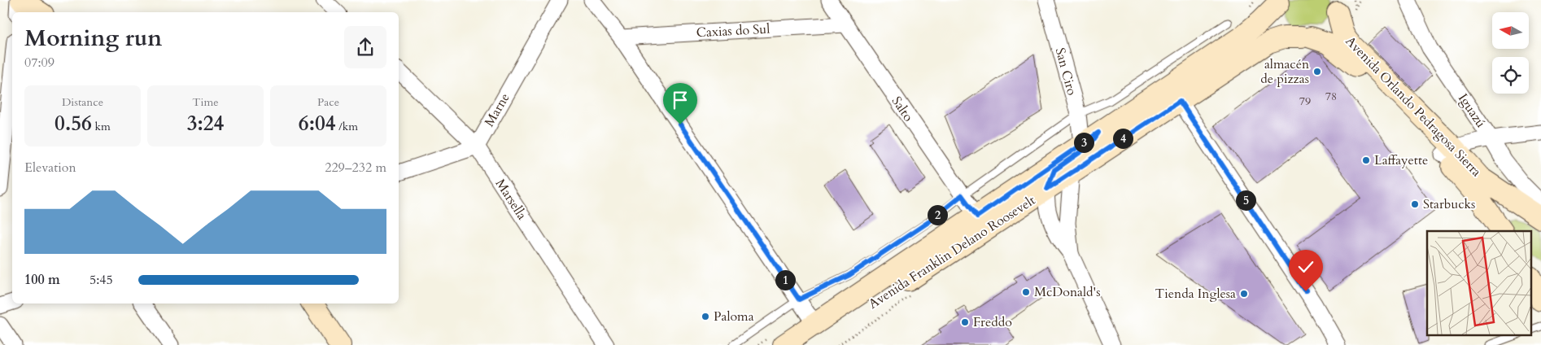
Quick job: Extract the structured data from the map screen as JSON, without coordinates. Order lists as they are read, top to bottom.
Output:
{
  "streets": {
    "main road": ["Avenida Orlando Pedragosa Sierra", "Avenida Franklin Delano Roosevelt"],
    "street": [
      "Caxias do Sul",
      "San Ciro",
      "Salto",
      "Marne",
      "Iguazú",
      "Marsella"
    ]
  },
  "crossings": [
    ["Caxias do Sul", "Salto"],
    ["San Ciro", "Avenida Franklin Delano Roosevelt"],
    ["Avenida Orlando Pedragosa Sierra", "Iguazú"],
    ["Avenida Orlando Pedragosa Sierra", "Avenida Franklin Delano Roosevelt"],
    ["Salto", "Avenida Franklin Delano Roosevelt"],
    ["Marne", "Marsella"]
  ],
  "places": [
    "almacén de pizzas",
    "Laffayette",
    "Starbucks",
    "McDonald's",
    "Tienda Inglesa",
    "Paloma",
    "Freddo"
  ],
  "house_numbers": ["78", "79"],
  "north": "left",
  "page": {
    "heading": ["Morning run", "07:09"],
    "stats": [
      ["Distance", "0.56 km"],
      ["Time", "3:24"],
      ["Pace", "6:04 /km"]
    ],
    "pins": [
      "4",
      "3",
      "5",
      "2",
      "1"
    ],
    "chart": ["Elevation", "229–232 m"],
    "list": [
      {
        "name": "100 m",
        "note": "5:45"
      }
    ]
  }
}
